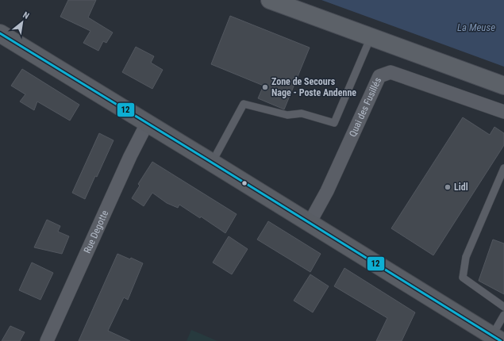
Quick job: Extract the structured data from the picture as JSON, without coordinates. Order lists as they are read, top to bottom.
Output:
{
  "streets": {
    "street": ["Quai des Fusillés", "Rue Degotte"]
  },
  "water": ["La Meuse"],
  "places": ["Zone de Secours Nage - Poste Andenne", "Lidl"],
  "lines": ["transit line 12"],
  "north": "top right"
}
